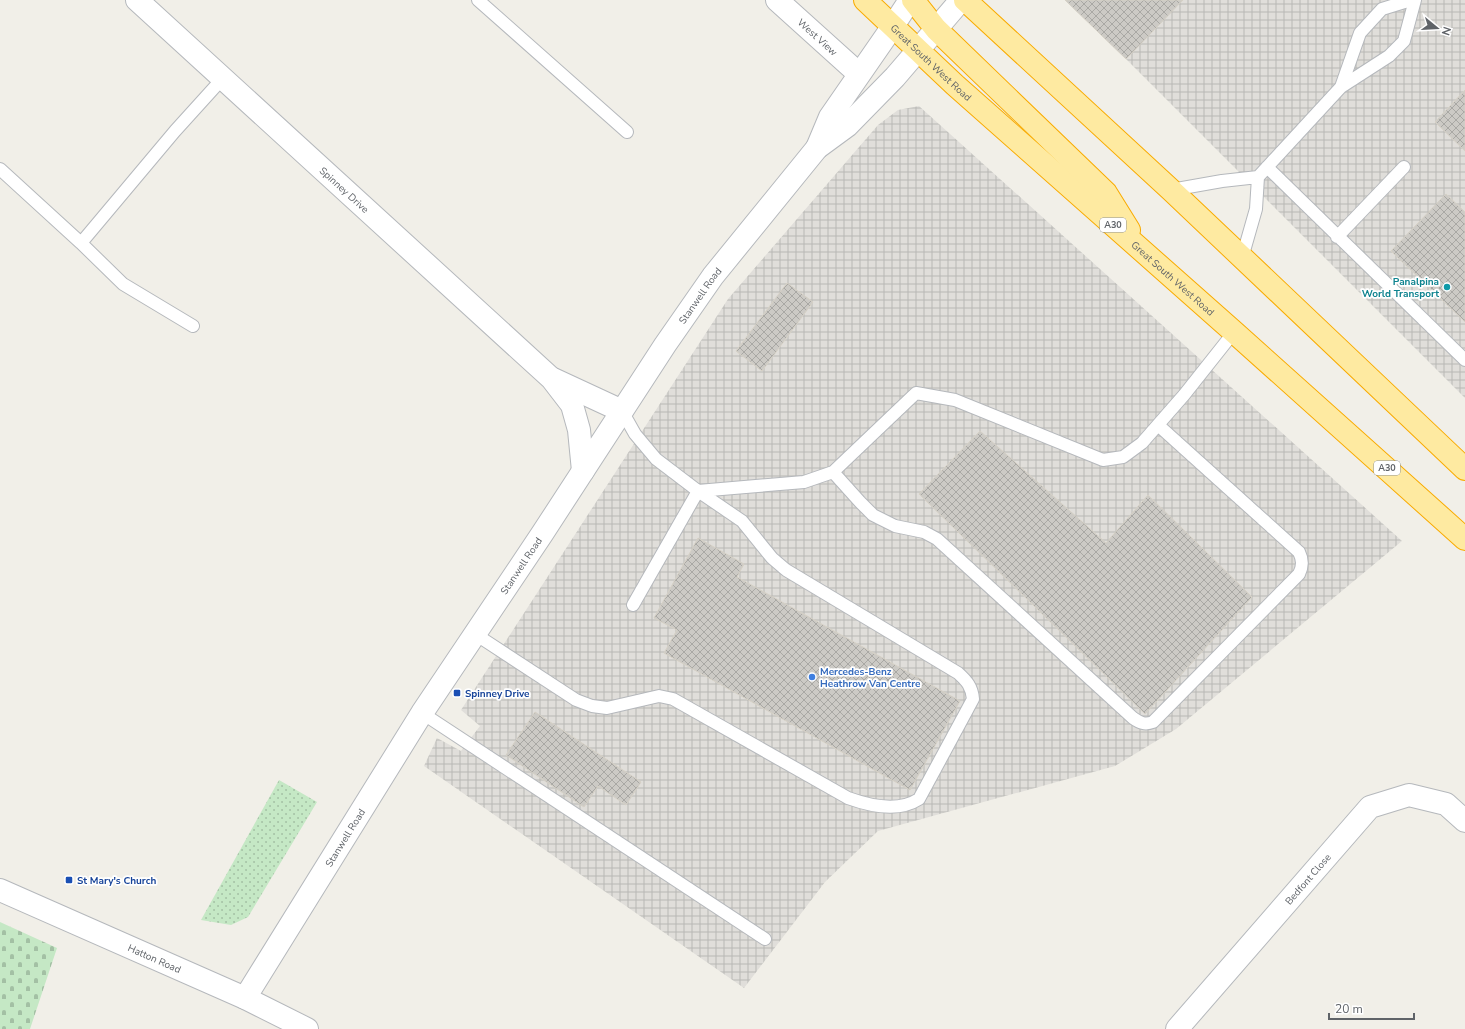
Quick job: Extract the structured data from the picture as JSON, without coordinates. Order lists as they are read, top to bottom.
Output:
{
  "streets": {
    "highway": ["Great South West Road", "A30"],
    "street": [
      "West View",
      "Spinney Drive",
      "Stanwell Road",
      "Bedfont Close",
      "Hatton Road"
    ]
  },
  "crossings": [
    ["West View", "Stanwell Road"],
    ["Great South West Road", "Stanwell Road"],
    ["Spinney Drive", "Stanwell Road"],
    ["Stanwell Road", "Hatton Road"]
  ],
  "places": {
    "other": ["Panalpina World Transport", "Mercedes-Benz Heathrow Van Centre"],
    "transit": ["Spinney Drive", "St Mary's Church"]
  },
  "scale_bar": "20 m",
  "north": "right"
}
